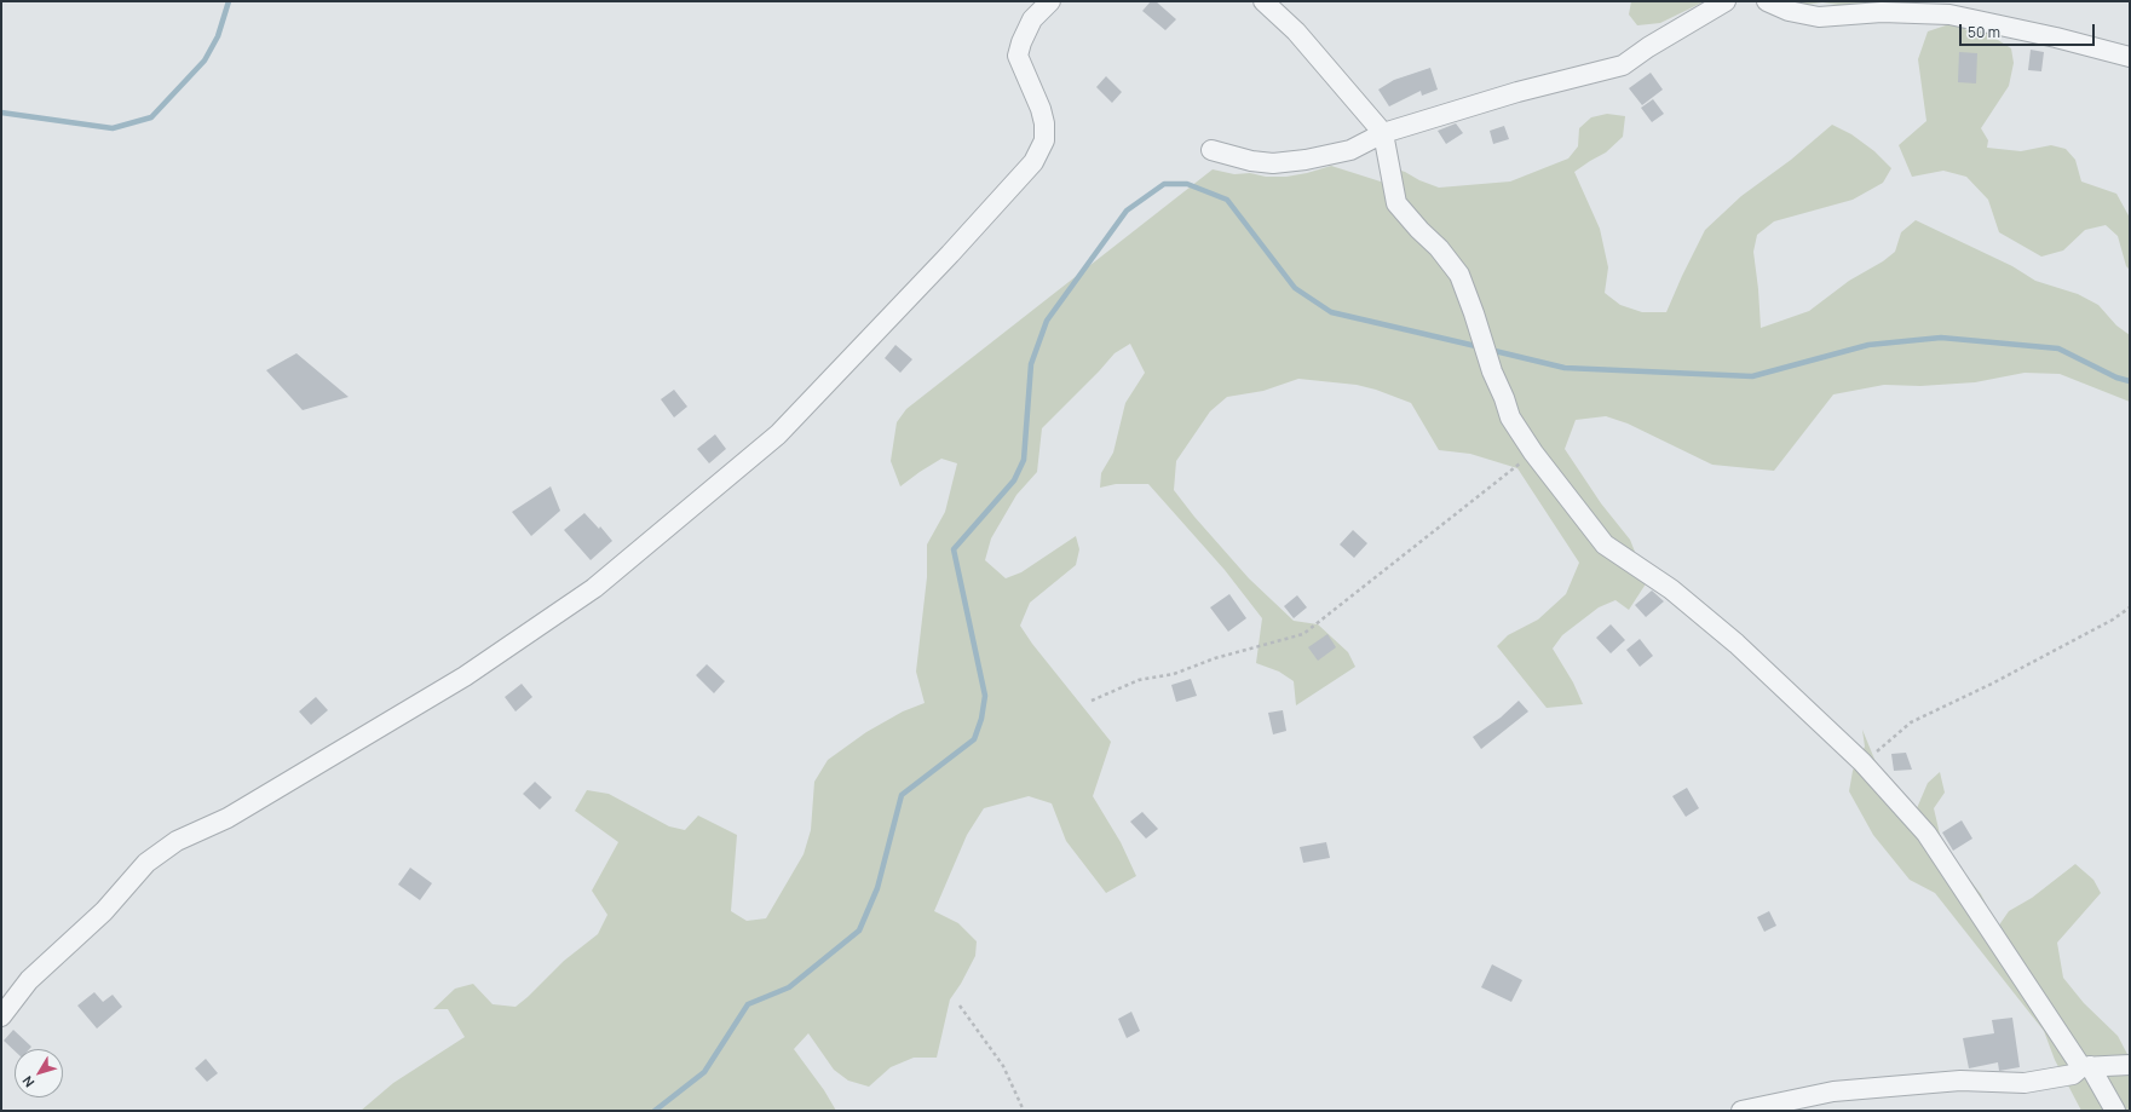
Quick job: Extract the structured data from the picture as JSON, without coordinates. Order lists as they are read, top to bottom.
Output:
{
  "scale_bar": "50 m",
  "north": "bottom left"
}
